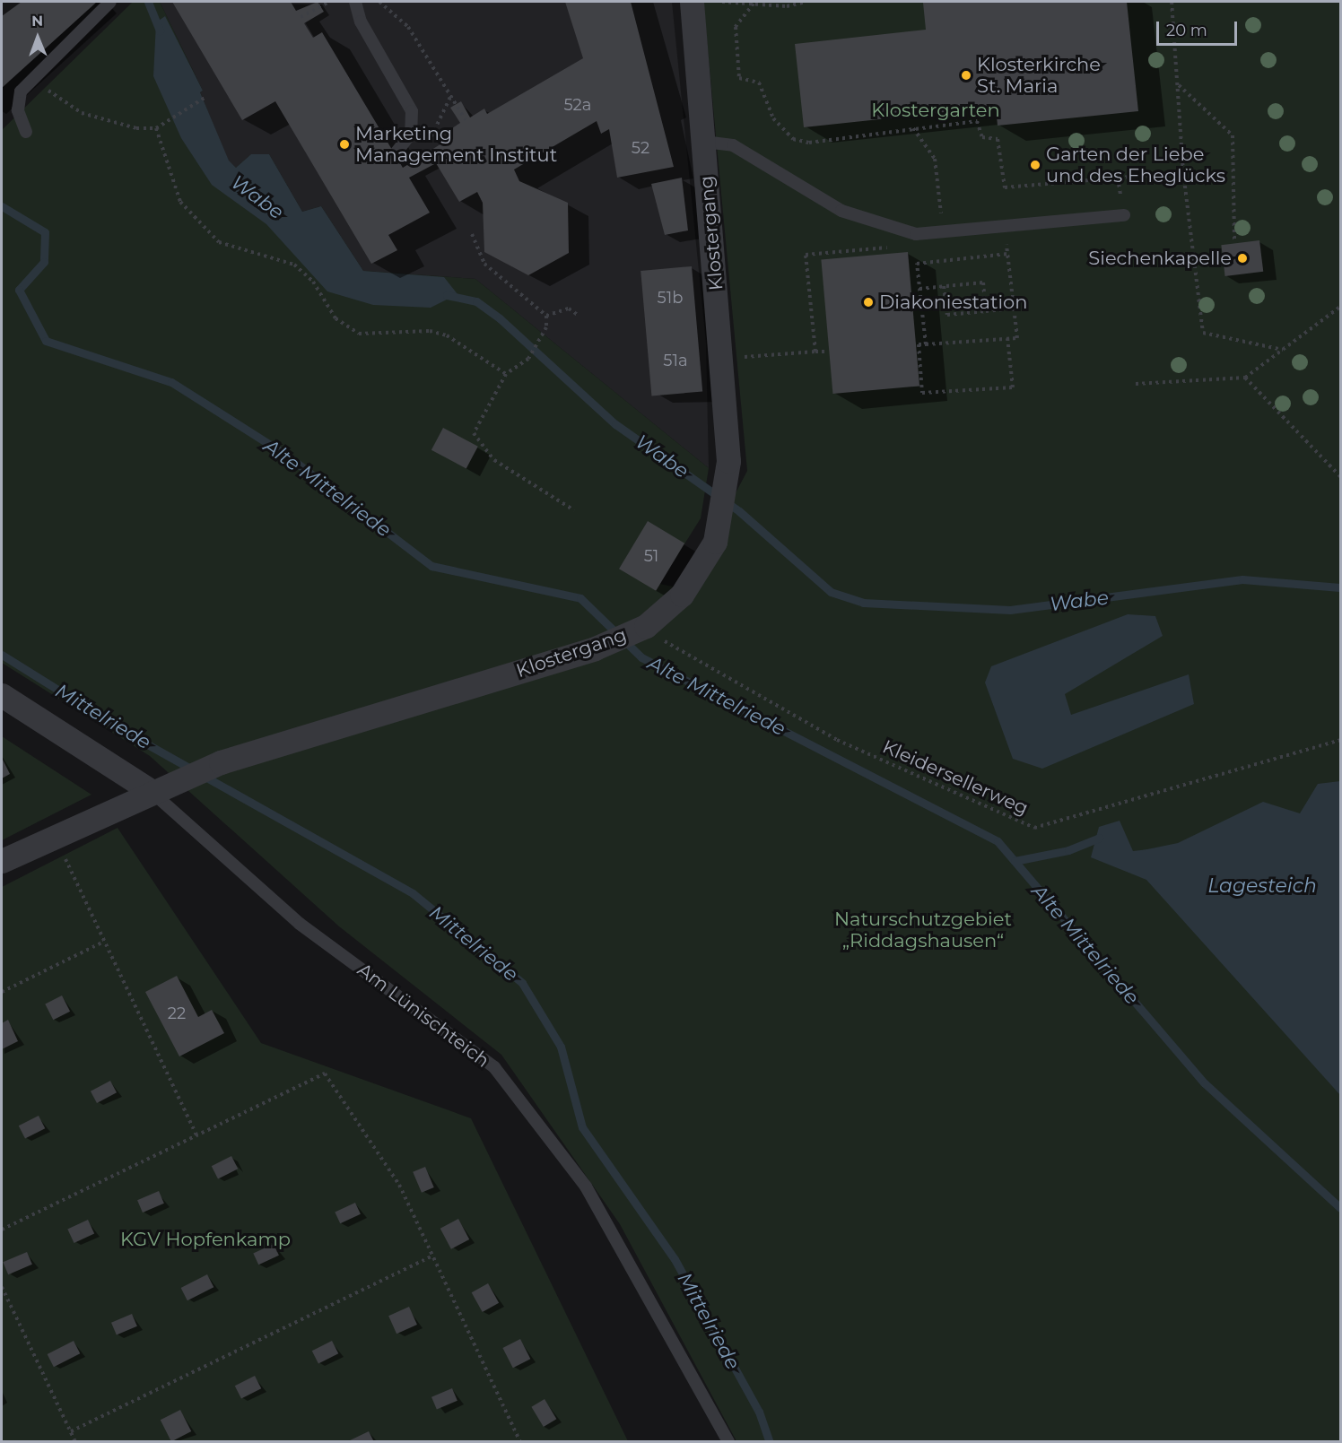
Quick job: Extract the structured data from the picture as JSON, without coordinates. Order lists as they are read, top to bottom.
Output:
{
  "streets": {
    "street": ["Klostergang", "Am Lünischteich"],
    "path": ["Kleidersellerweg"]
  },
  "crossings": [
    ["Klostergang", "Kleidersellerweg"],
    ["Klostergang", "Am Lünischteich"]
  ],
  "water": [
    "Wabe",
    "Alte Mittelriede",
    "Mittelriede",
    "Lagesteich"
  ],
  "parks": ["Klostergarten", "Naturschutzgebiet „Riddagshausen“", "KGV Hopfenkamp"],
  "places": [
    "Klosterkirche St. Maria",
    "Marketing Management Institut",
    "Garten der Liebe und des Eheglücks",
    "Siechenkapelle",
    "Diakoniestation"
  ],
  "house_numbers": [
    "52a",
    "52",
    "51b",
    "51a",
    "51",
    "22"
  ],
  "scale_bar": "20 m",
  "north": "top"
}
